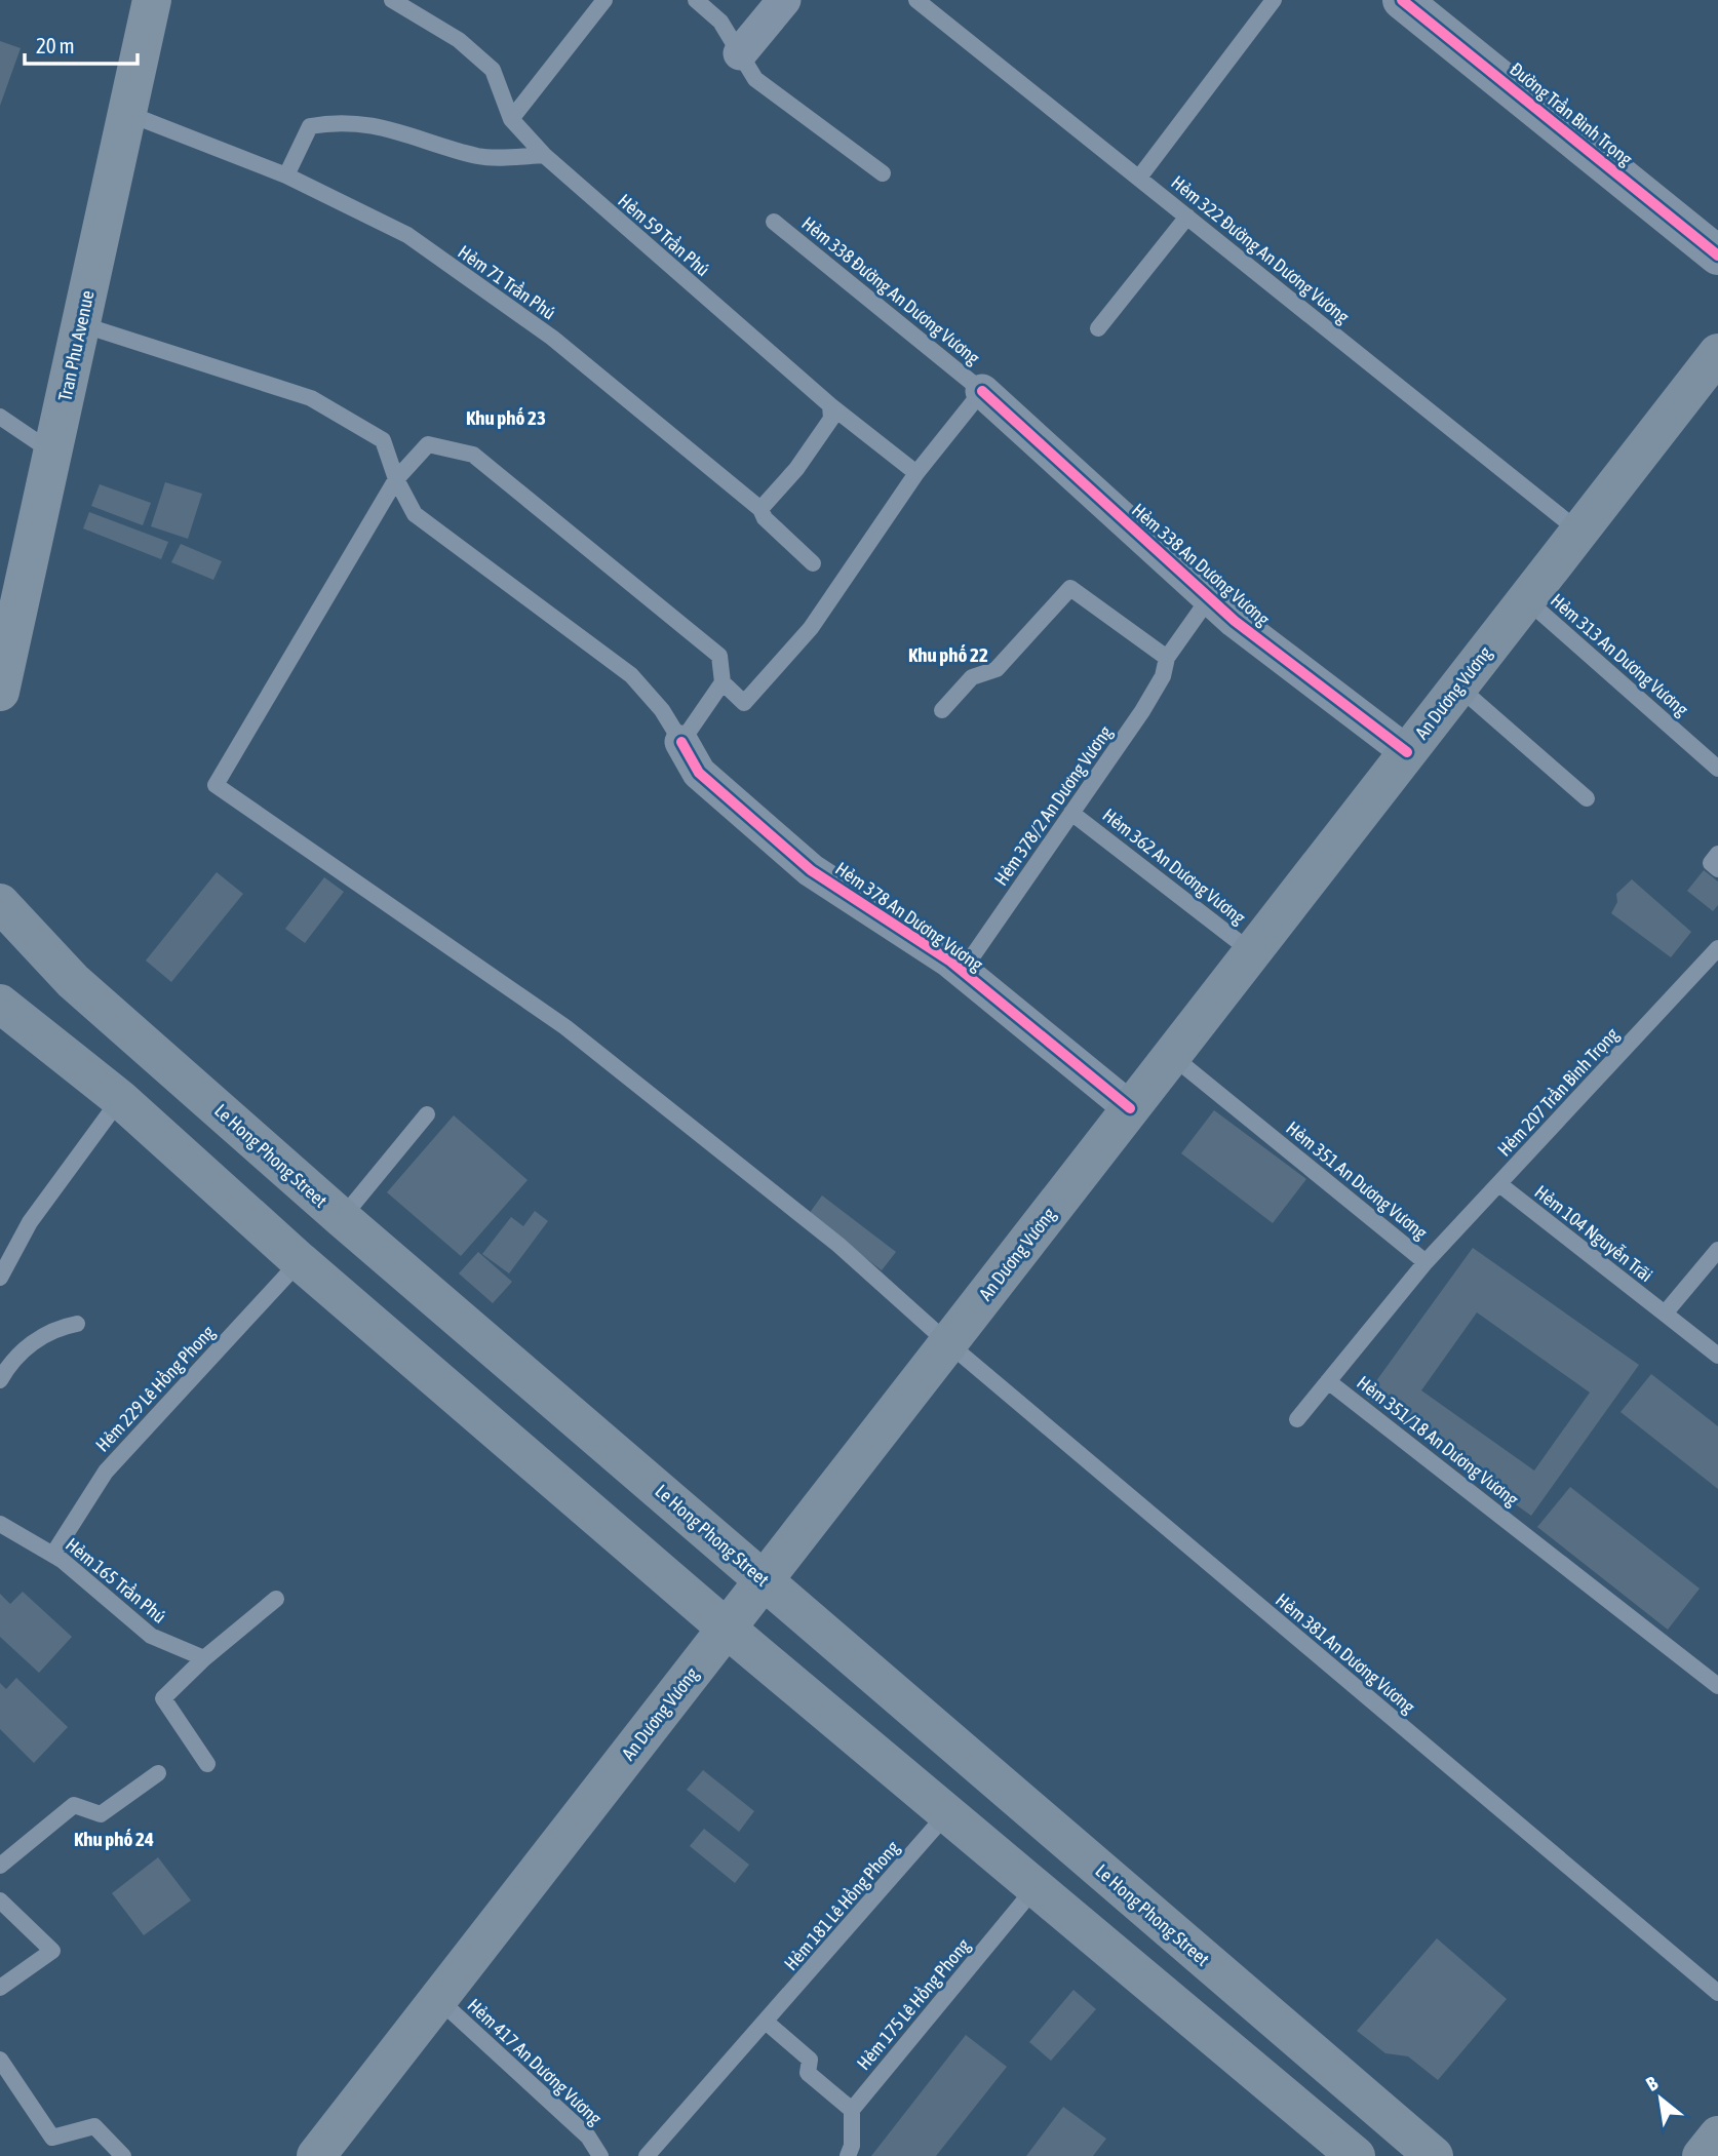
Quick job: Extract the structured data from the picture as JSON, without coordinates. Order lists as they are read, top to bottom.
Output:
{
  "streets": {
    "main road": ["Tran Phu Avenue", "An Dương Vương", "Le Hong Phong Street"],
    "street": ["Đường Trần Bình Trọng", "Hẻm 338 An Dương Vương", "Hẻm 378 An Dương Vương"],
    "lane": [
      "Hẻm 59 Trần Phú",
      "Hẻm 322 Đường An Dương Vương",
      "Hẻm 71 Trần Phú",
      "Hẻm 338 Đường An Dương Vương",
      "Hẻm 313 An Dương Vương",
      "Hẻm 378/2 An Dương Vương",
      "Hẻm 362 An Dương Vương",
      "Hẻm 207 Trần Bình Trọng",
      "Hẻm 351 An Dương Vương",
      "Hẻm 104 Nguyễn Trãi",
      "Hẻm 229 Lê Hồng Phong",
      "Hẻm 351/18 An Dương Vương",
      "Hẻm 165 Trần Phú",
      "Hẻm 381 An Dương Vương",
      "Hẻm 181 Lê Hồng Phong",
      "Hẻm 175 Lê Hồng Phong",
      "Hẻm 417 An Dương Vương"
    ]
  },
  "crossings": [
    ["Hẻm 322 Đường An Dương Vương", "An Dương Vương"],
    ["Hẻm 71 Trần Phú", "Tran Phu Avenue"],
    ["Hẻm 338 Đường An Dương Vương", "Hẻm 338 An Dương Vương"],
    ["Hẻm 338 An Dương Vương", "An Dương Vương"],
    ["Hẻm 338 An Dương Vương", "Hẻm 378/2 An Dương Vương"],
    ["Hẻm 313 An Dương Vương", "An Dương Vương"],
    ["An Dương Vương", "Hẻm 362 An Dương Vương"],
    ["An Dương Vương", "Hẻm 378 An Dương Vương"],
    ["An Dương Vương", "Le Hong Phong Street"],
    ["An Dương Vương", "Hẻm 351 An Dương Vương"],
    ["An Dương Vương", "Hẻm 381 An Dương Vương"],
    ["An Dương Vương", "Hẻm 417 An Dương Vương"],
    ["Hẻm 378/2 An Dương Vương", "Hẻm 362 An Dương Vương"],
    ["Hẻm 378/2 An Dương Vương", "Hẻm 378 An Dương Vương"],
    ["Hẻm 207 Trần Bình Trọng", "Hẻm 351 An Dương Vương"],
    ["Hẻm 207 Trần Bình Trọng", "Hẻm 104 Nguyễn Trãi"],
    ["Hẻm 351 An Dương Vương", "Hẻm 351/18 An Dương Vương"],
    ["Hẻm 229 Lê Hồng Phong", "Hẻm 165 Trần Phú"]
  ],
  "districts": ["Khu phố 23", "Khu phố 22", "Khu phố 24"],
  "scale_bar": "20 m",
  "north": "top left"
}
